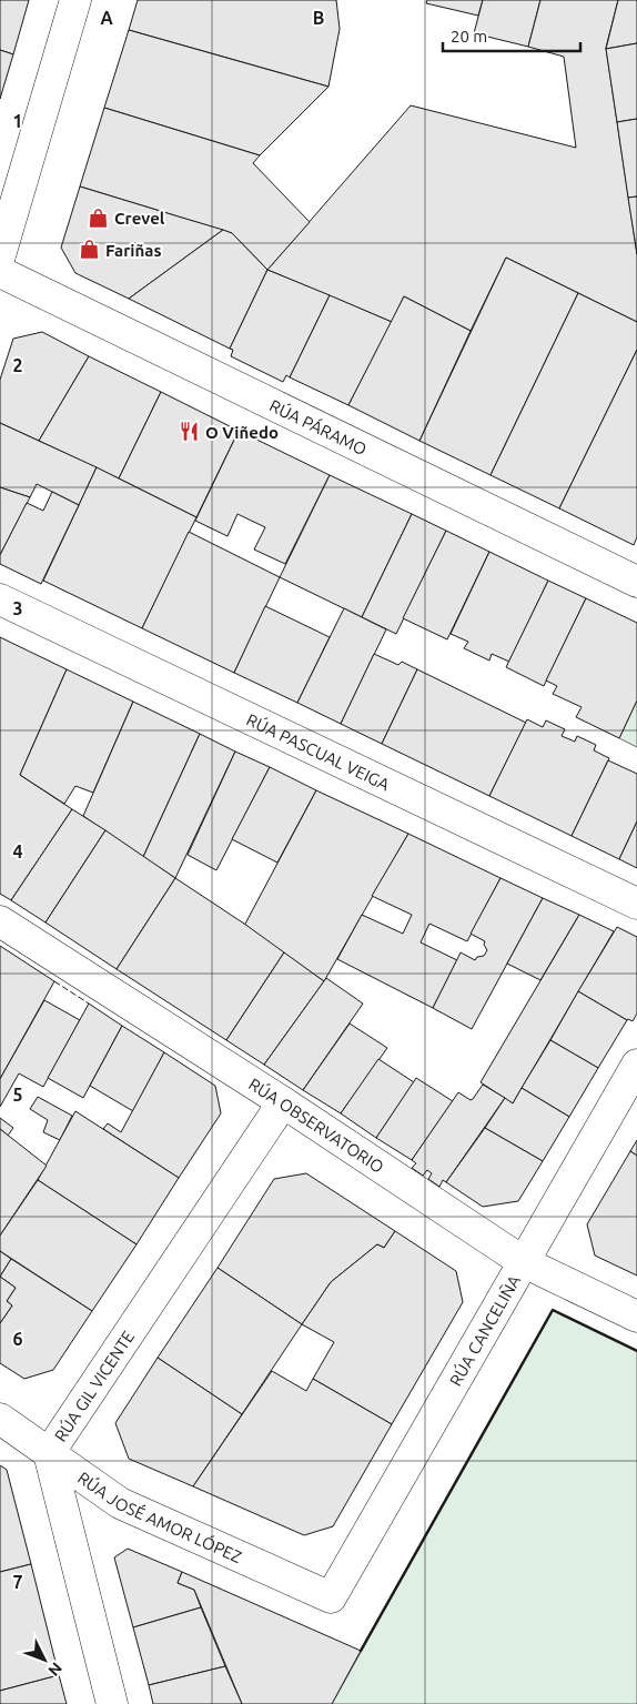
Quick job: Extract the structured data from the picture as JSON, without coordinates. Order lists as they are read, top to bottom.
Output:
{
  "streets": {
    "street": [
      "RÚA PÁRAMO",
      "RÚA PASCUAL VEIGA",
      "RÚA OBSERVATORIO",
      "RÚA CANCELIÑA",
      "RÚA GIL VICENTE",
      "RÚA JOSÉ AMOR LÓPEZ"
    ]
  },
  "crossings": [
    ["RÚA OBSERVATORIO", "RÚA CANCELIÑA"],
    ["RÚA OBSERVATORIO", "RÚA GIL VICENTE"],
    ["RÚA CANCELIÑA", "RÚA JOSÉ AMOR LÓPEZ"],
    ["RÚA GIL VICENTE", "RÚA JOSÉ AMOR LÓPEZ"]
  ],
  "places": {
    "shop": ["Crevel", "Fariñas"],
    "restaurant": ["O Viñedo"]
  },
  "scale_bar": "20 m",
  "north": "bottom right",
  "grid": {
    "columns": ["A", "B"],
    "rows": [
      "1",
      "2",
      "3",
      "4",
      "5",
      "6",
      "7"
    ]
  }
}
